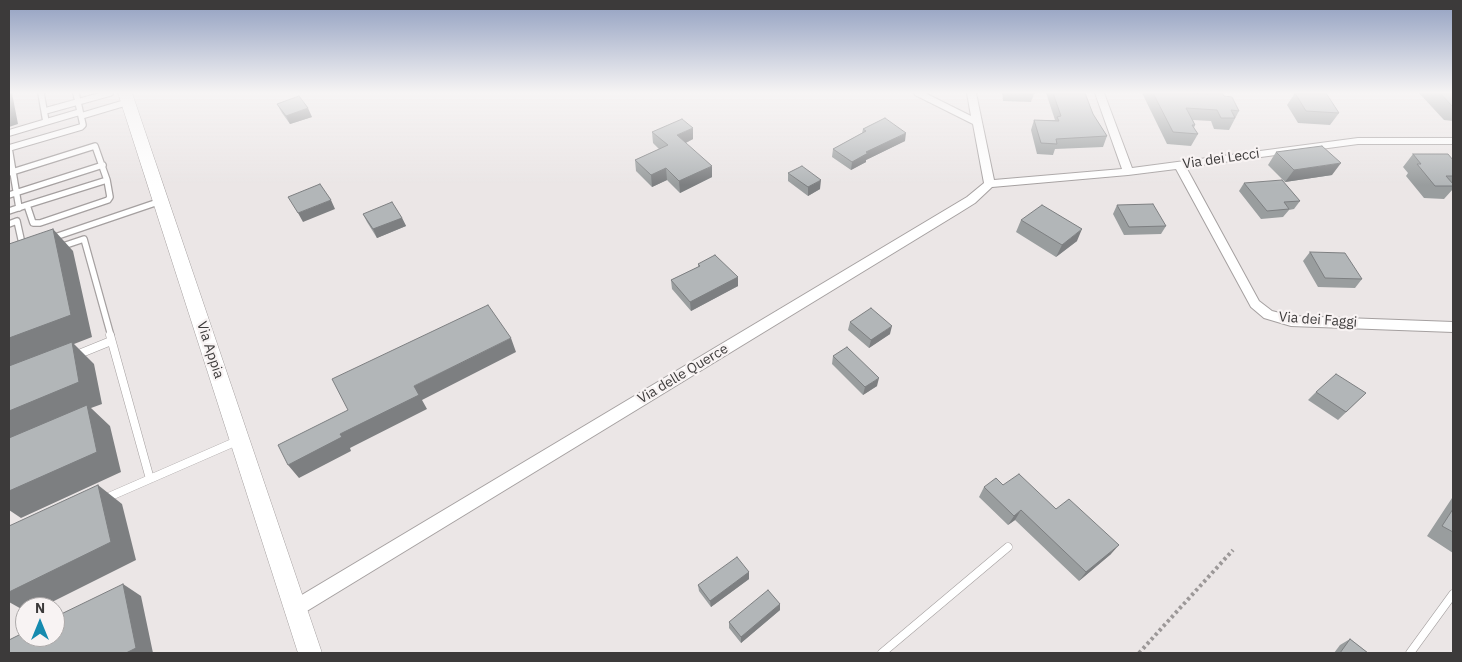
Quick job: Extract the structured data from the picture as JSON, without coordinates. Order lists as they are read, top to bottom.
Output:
{
  "streets": {
    "street": [
      "Via dei Lecci",
      "Via dei Faggi",
      "Via Appia",
      "Via delle Querce"
    ]
  },
  "crossings": [
    ["Via dei Lecci", "Via dei Faggi"],
    ["Via dei Lecci", "Via delle Querce"],
    ["Via Appia", "Via delle Querce"]
  ],
  "north": "top"
}
